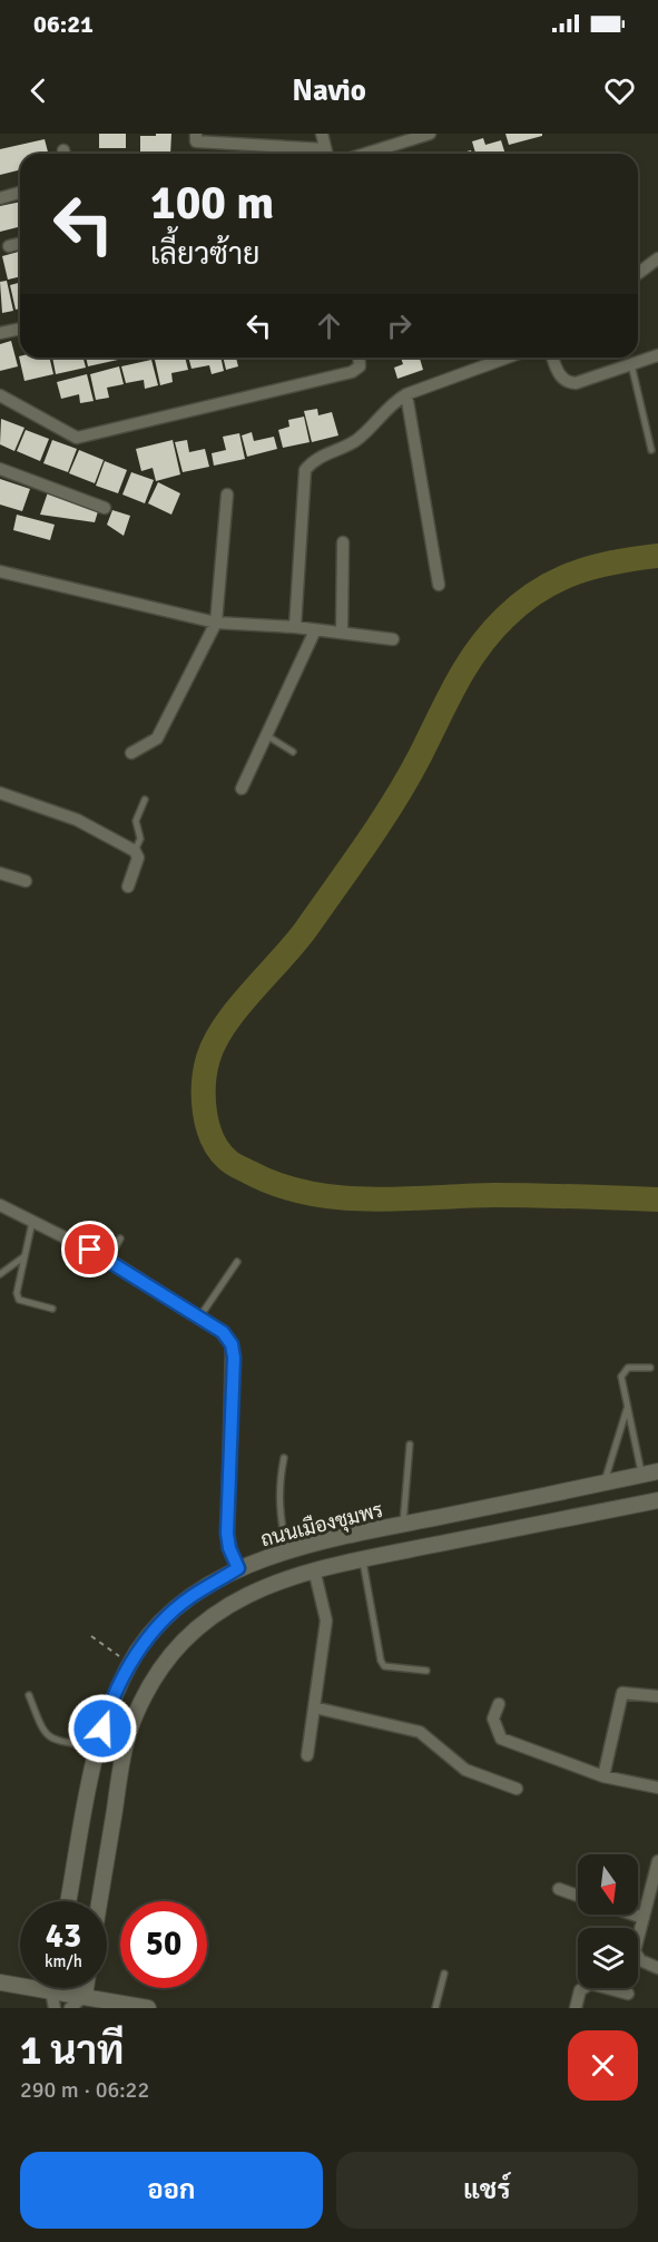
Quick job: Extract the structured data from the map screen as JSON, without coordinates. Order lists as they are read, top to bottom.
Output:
{
  "streets": {
    "main road": ["ถนนเมืองชุมพร"]
  },
  "north": "bottom",
  "page": {
    "status": "06:21",
    "header": "Navio",
    "turn": ["100 m", "เลี้ยวซ้าย"],
    "speed": "43 km/h",
    "limit": "50",
    "heading": ["1 นาที", "290 m · 06:22"],
    "buttons": ["ออก", "แชร์"]
  }
}
